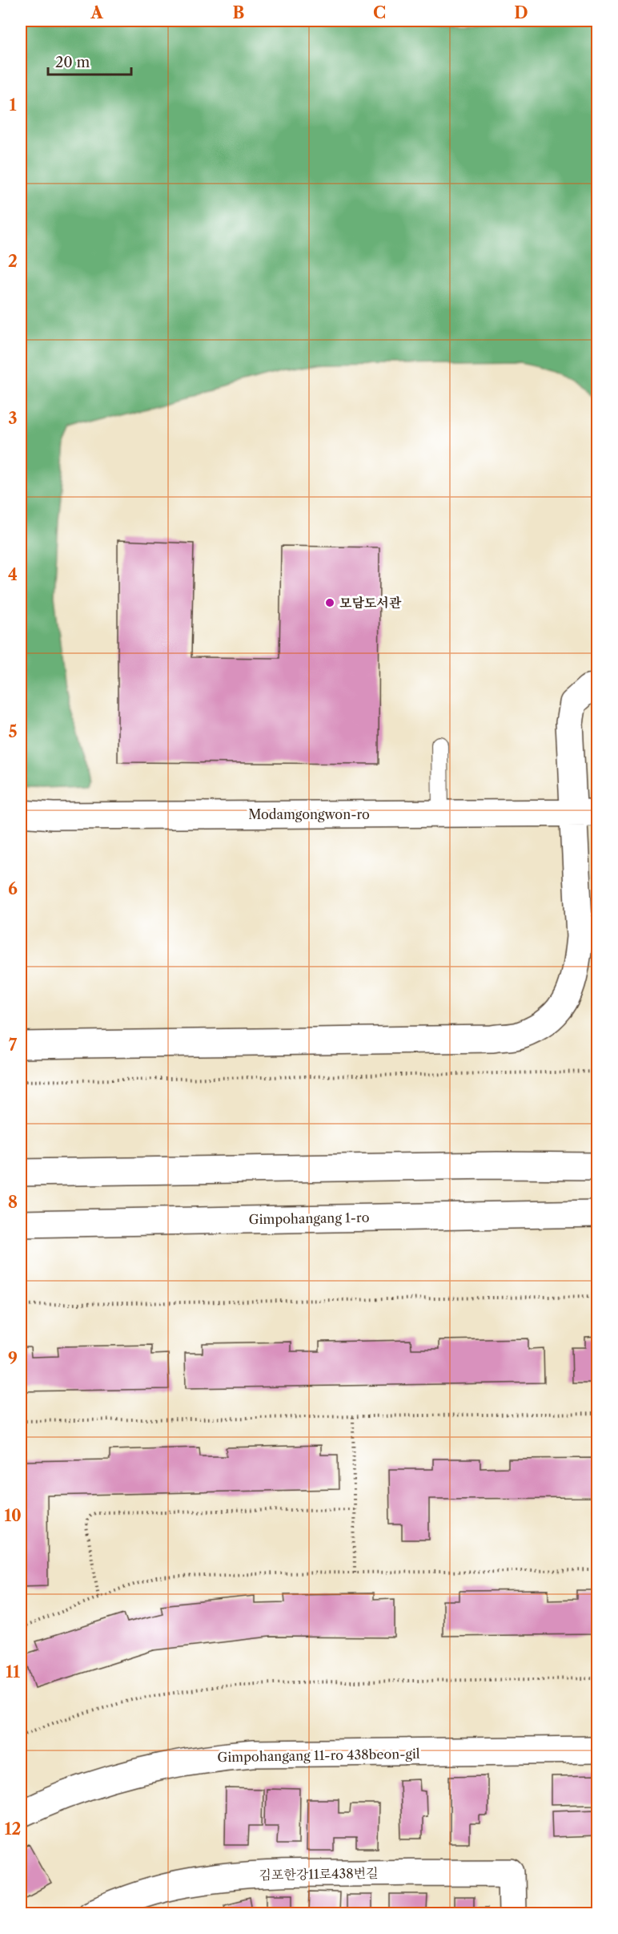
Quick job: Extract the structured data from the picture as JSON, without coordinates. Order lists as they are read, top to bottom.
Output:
{
  "streets": {
    "street": [
      "Modamgongwon-ro",
      "Gimpohangang 1-ro",
      "Gimpohangang 11-ro 438beon-gil",
      "김포한강11로438번길"
    ]
  },
  "places": ["모담도서관"],
  "scale_bar": "20 m",
  "grid": {
    "columns": [
      "A",
      "B",
      "C",
      "D"
    ],
    "rows": [
      "1",
      "2",
      "3",
      "4",
      "5",
      "6",
      "7",
      "8",
      "9",
      "10",
      "11",
      "12"
    ]
  }
}
